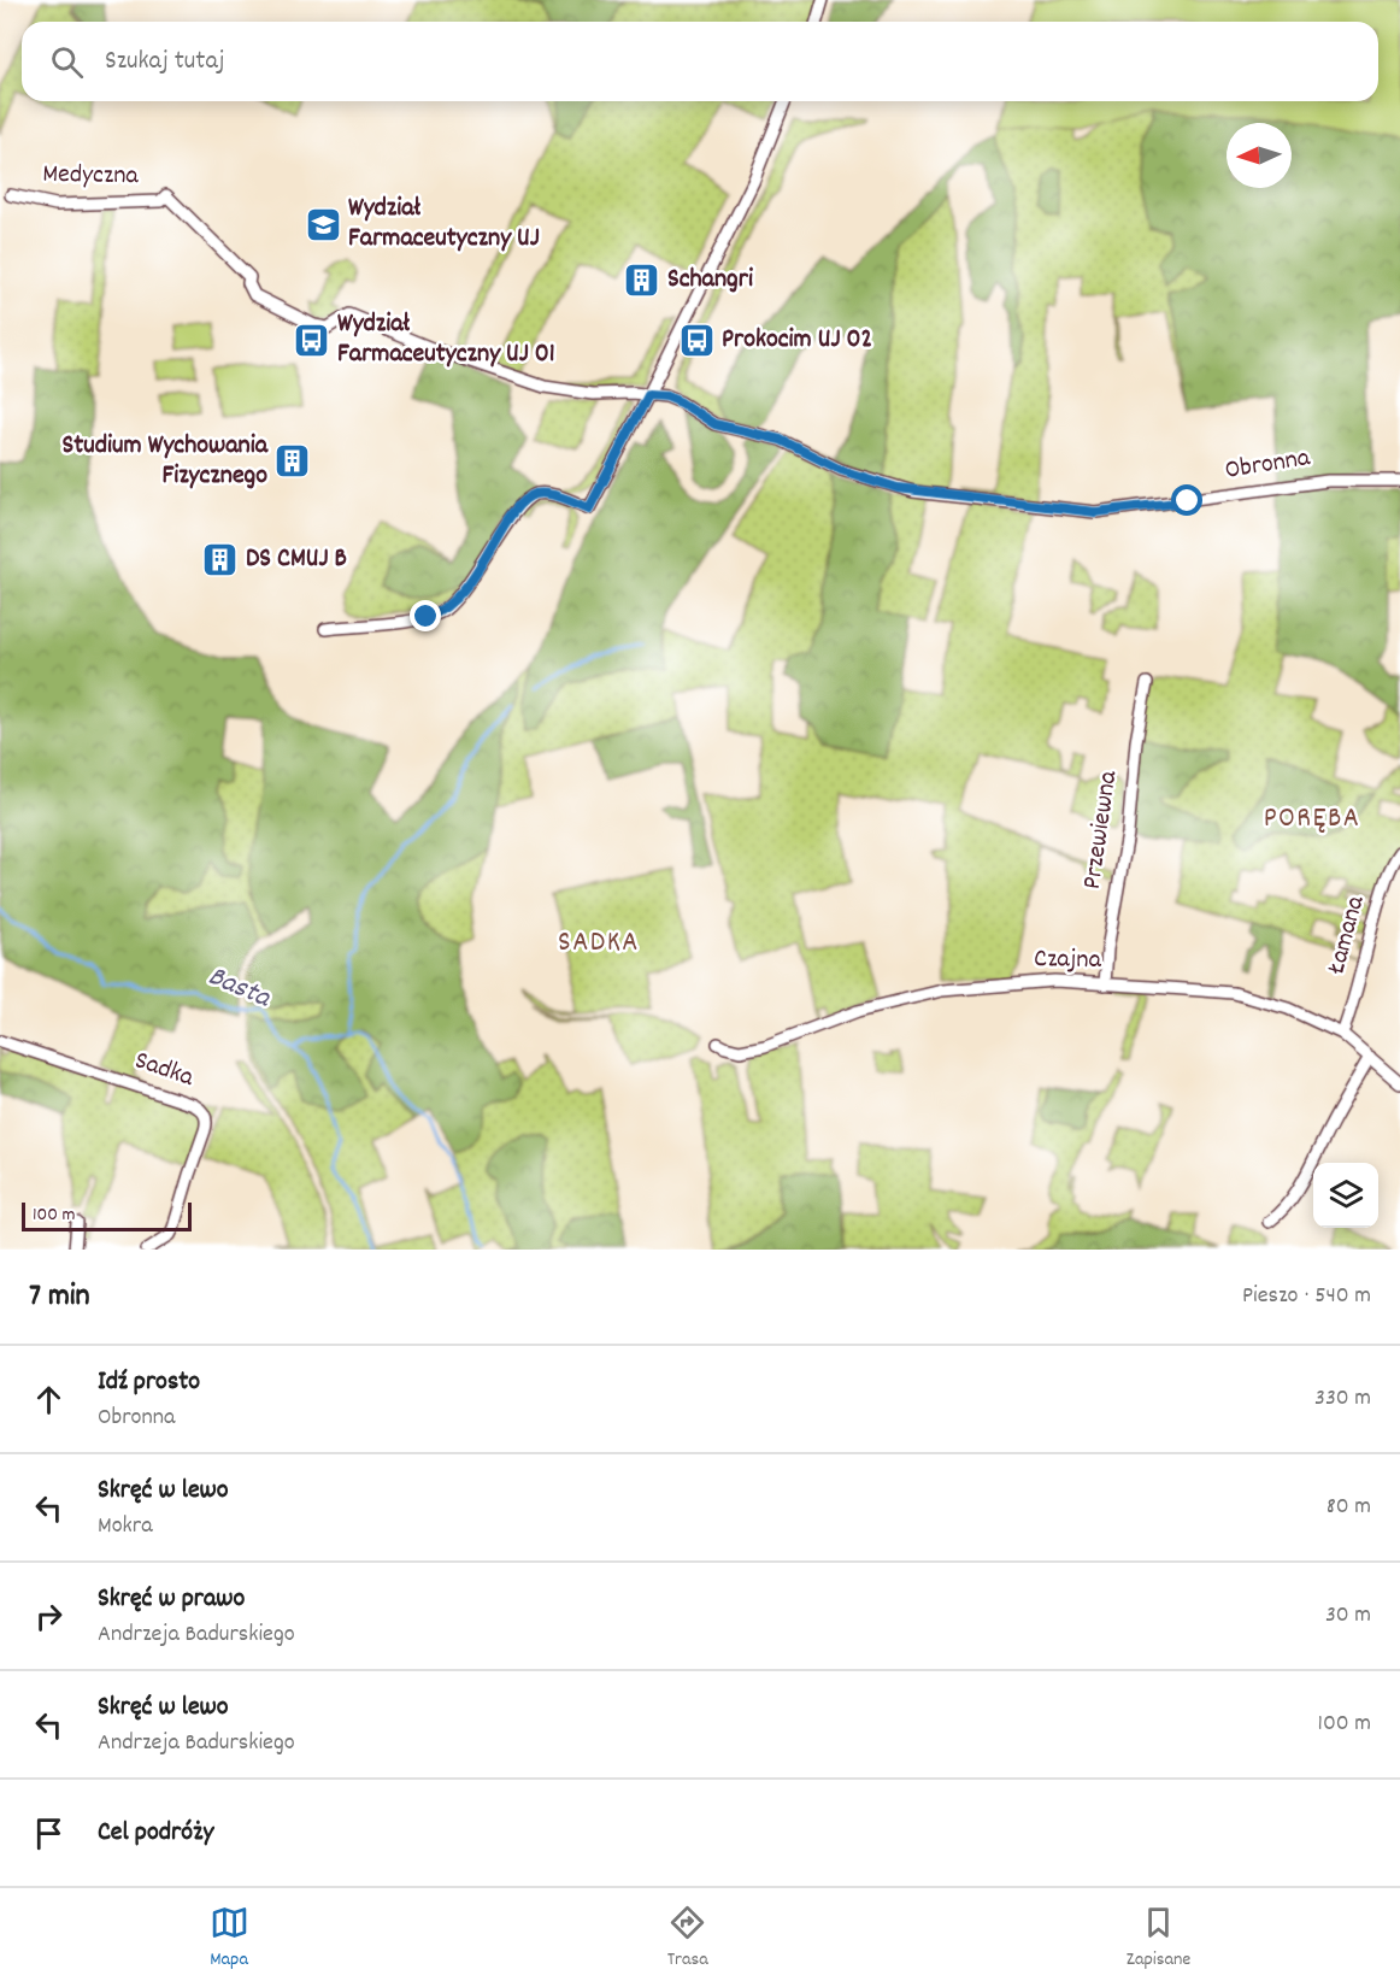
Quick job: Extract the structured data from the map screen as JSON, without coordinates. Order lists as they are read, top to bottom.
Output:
{
  "streets": {
    "street": [
      "Medyczna",
      "Obronna",
      "Przewiewna",
      "Łamana",
      "Czajna",
      "Sadka"
    ]
  },
  "crossings": [
    ["Medyczna", "Obronna"],
    ["Przewiewna", "Czajna"],
    ["Łamana", "Czajna"]
  ],
  "districts": ["PORĘBA", "SADKA"],
  "water": ["Basta"],
  "places": {
    "school or university": ["Wydział Farmaceutyczny UJ"],
    "building": ["Schangri", "Studium Wychowania Fizycznego", "DS CMUJ B"],
    "bus stop": ["Wydział Farmaceutyczny UJ 01", "Prokocim UJ 02"]
  },
  "scale_bar": "100 m",
  "north": "left",
  "page": {
    "search": "Szukaj tutaj",
    "scale": "100 m",
    "heading": ["7 min", "Pieszo · 540 m"],
    "list": [
      ["Idź prosto", "Obronna", "330 m"],
      ["Skręć w lewo", "Mokra", "80 m"],
      ["Skręć w prawo", "Andrzeja Badurskiego", "30 m"],
      ["Skręć w lewo", "Andrzeja Badurskiego", "100 m"],
      "Cel podróży"
    ],
    "nav": ["Mapa", "Trasa", "Zapisane"]
  }
}
